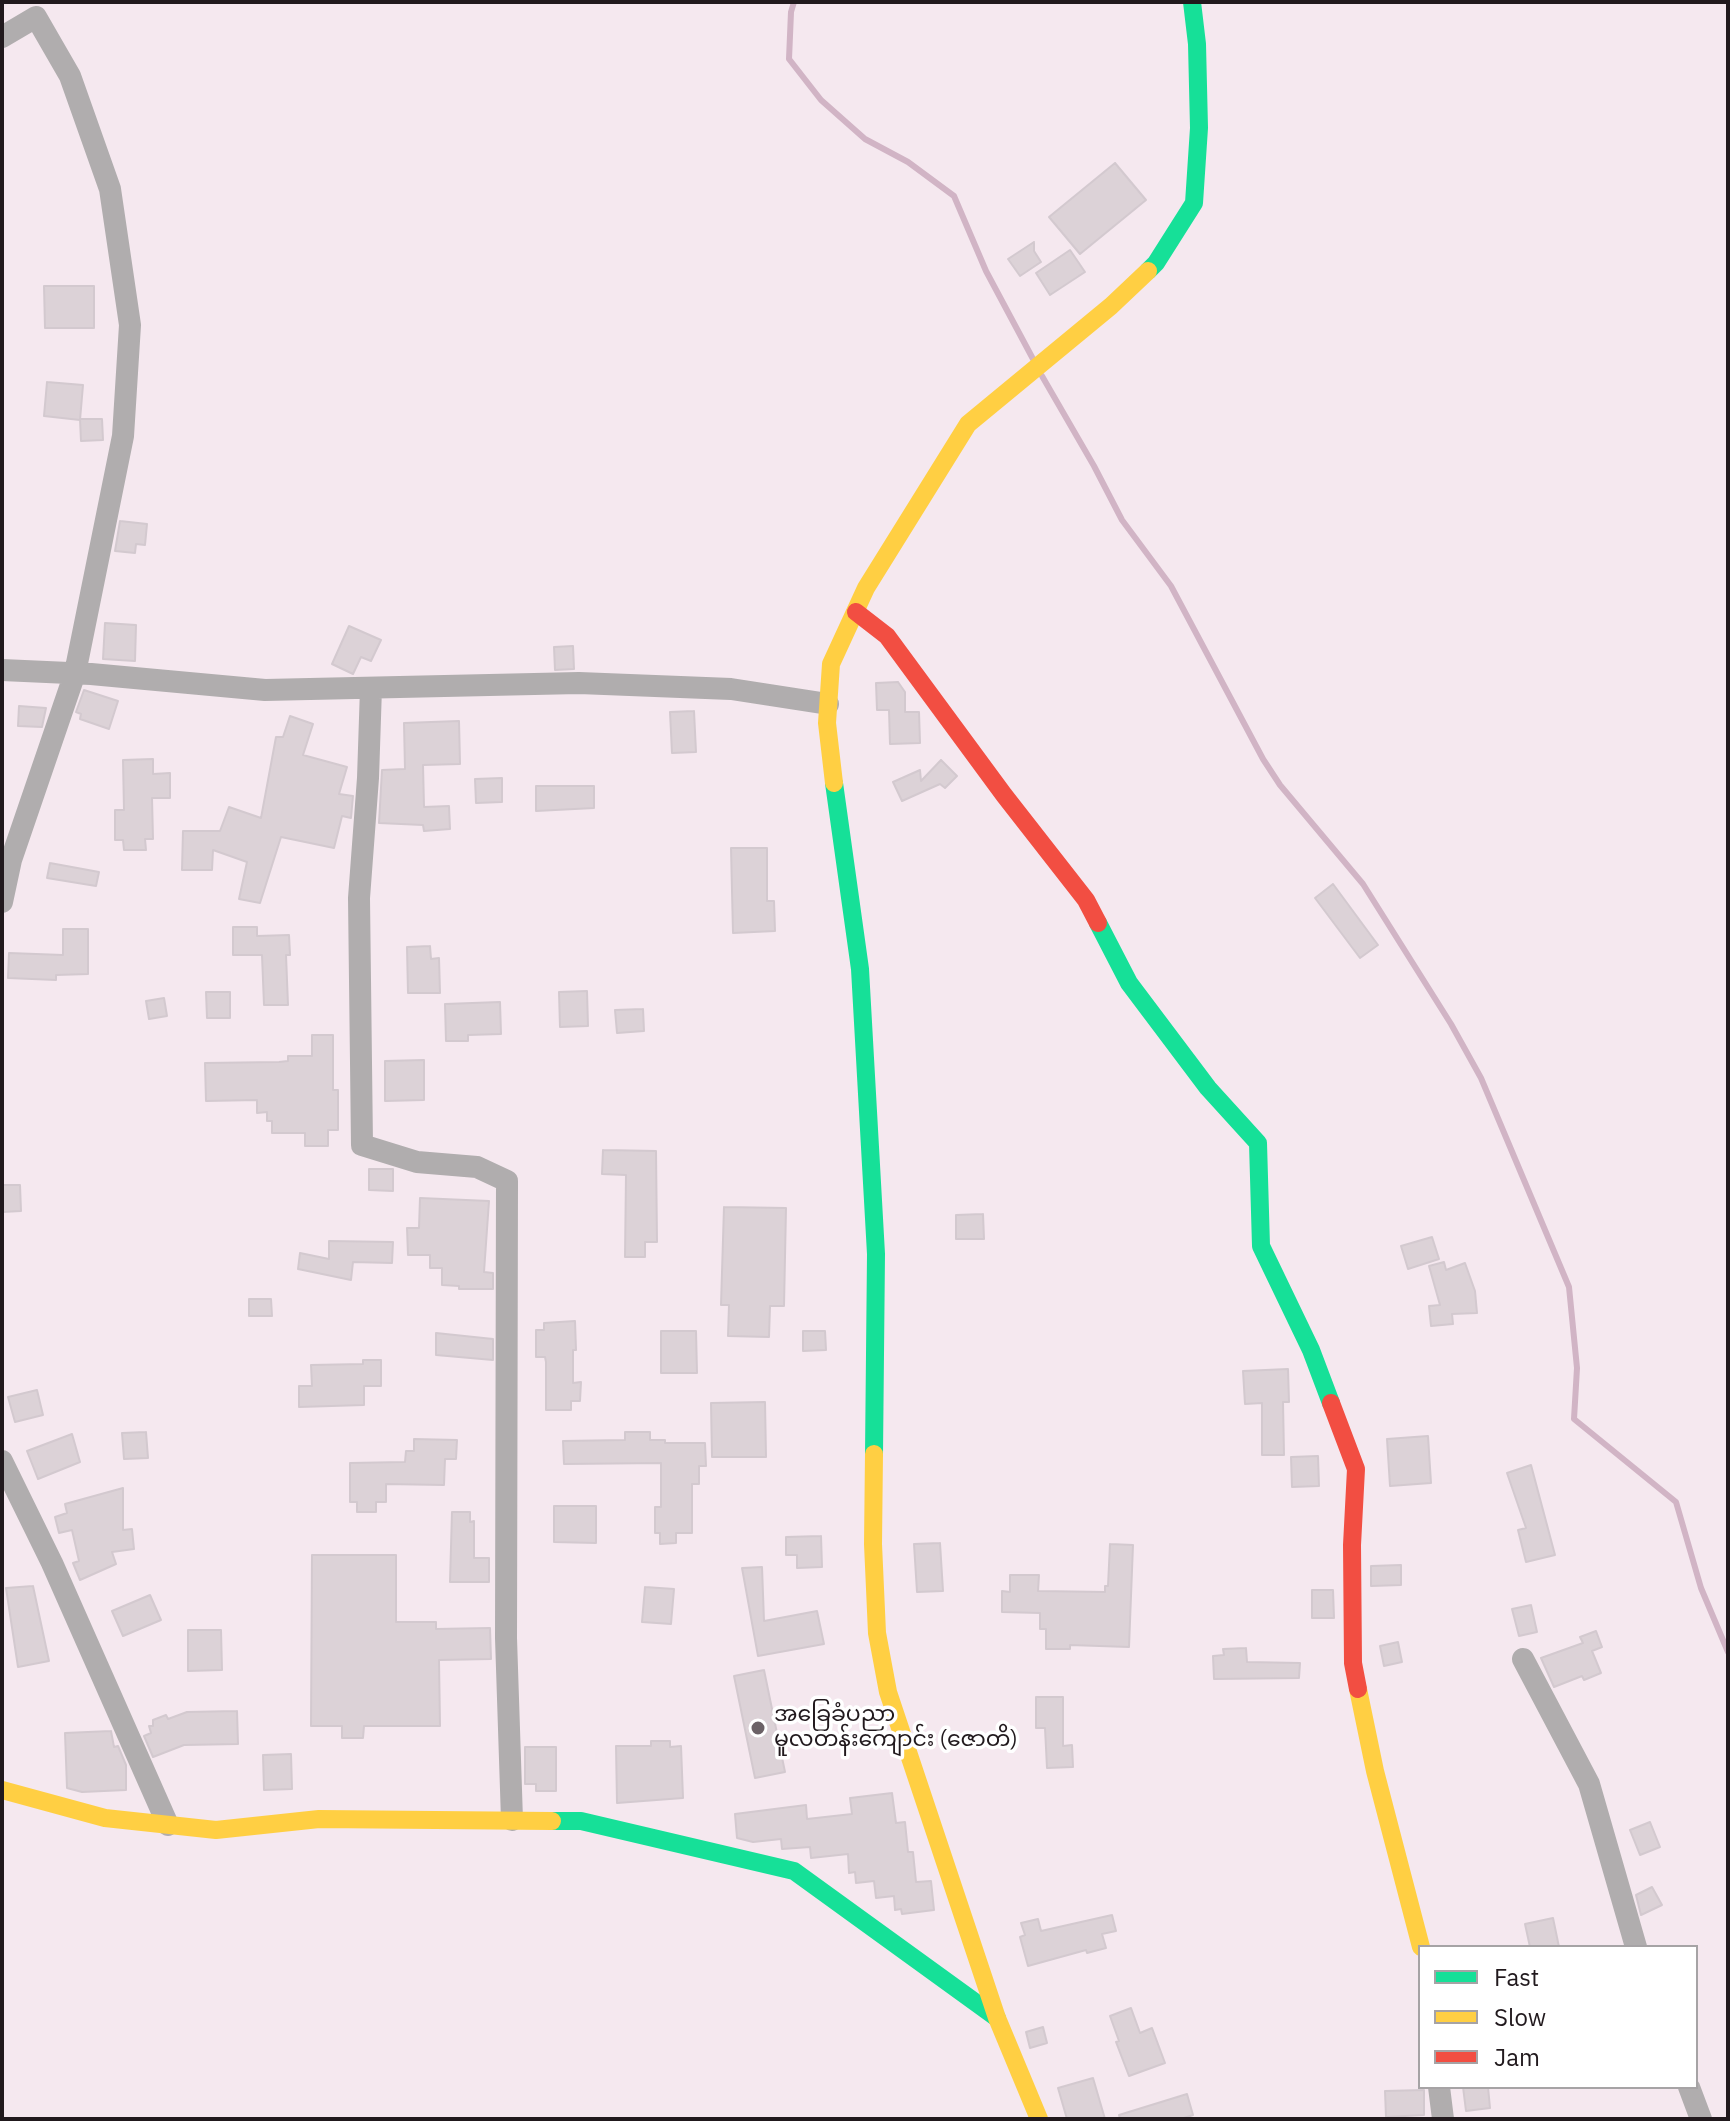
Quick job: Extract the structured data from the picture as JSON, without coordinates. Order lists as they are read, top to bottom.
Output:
{
  "places": ["အခြေခံပညာ မူလတန်းကျောင်း (ဇောတိ)"],
  "legend": ["Fast", "Slow", "Jam"]
}
